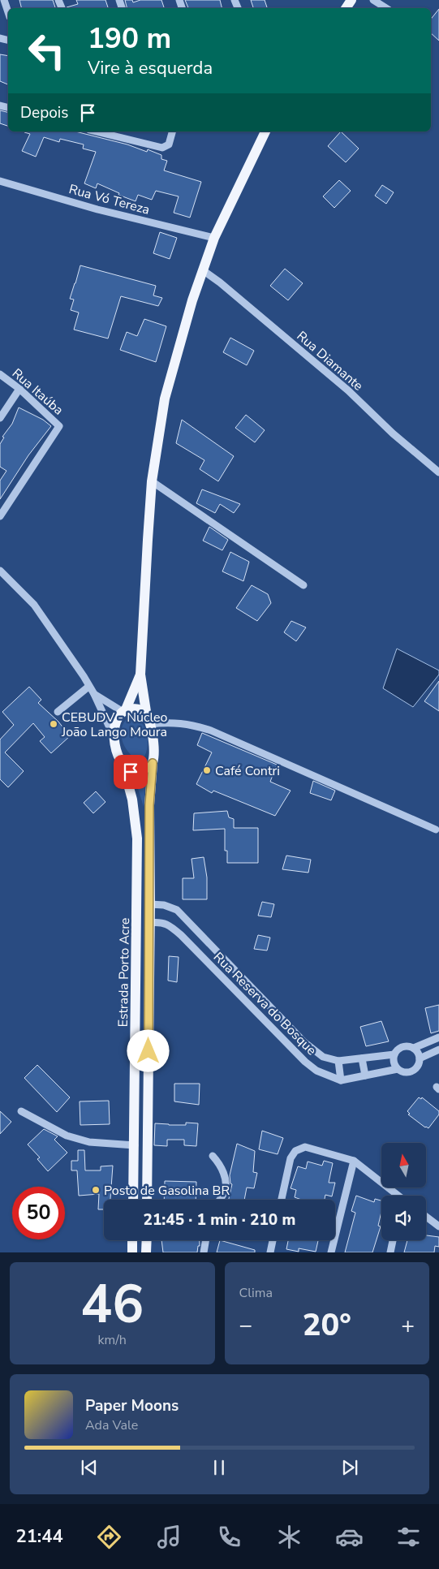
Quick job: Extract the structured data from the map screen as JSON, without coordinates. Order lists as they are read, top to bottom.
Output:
{
  "streets": {
    "main road": ["Estrada Porto Acre"],
    "street": [
      "Rua Vó Tereza",
      "Rua Diamante",
      "Rua Itaúba",
      "Rua Reserva do Bosque"
    ]
  },
  "crossings": [
    ["Estrada Porto Acre", "Rua Reserva do Bosque"]
  ],
  "places": ["CEBUDV - Núcleo João Lango Moura", "Café Contri", "Posto de Gasolina BR"],
  "north": "top",
  "page": {
    "turn": ["190 m", "Vire à esquerda"],
    "then": "Depois",
    "limit": "50",
    "trip": "21:45 · 1 min · 210 m",
    "tile": [
      ["46", "km/h"],
      "Clima"
    ],
    "heat": ["−", "20°", "+"],
    "song": ["Paper Moons", "Ada Vale"],
    "tabs": "21:44"
  }
}
